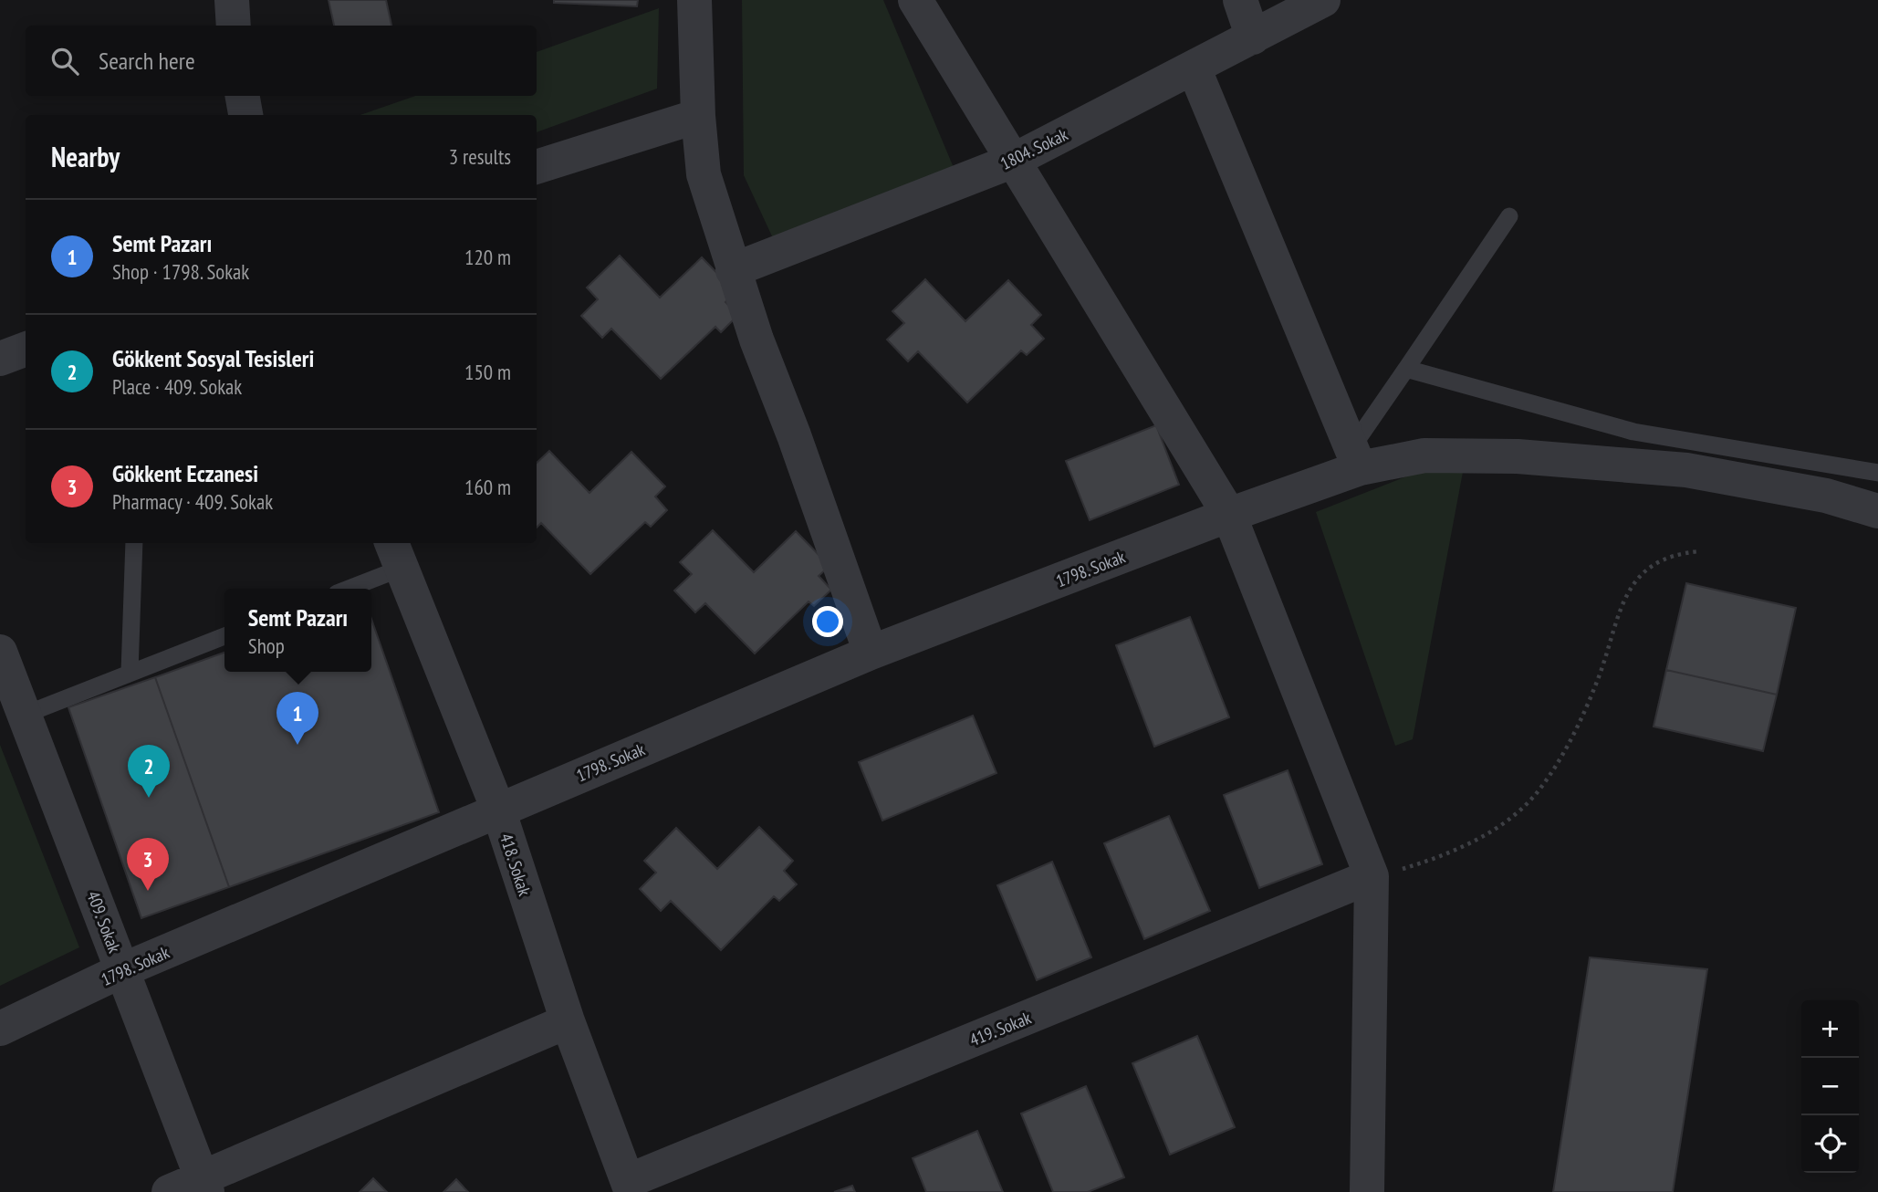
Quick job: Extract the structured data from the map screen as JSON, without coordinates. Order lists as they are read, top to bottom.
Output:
{
  "streets": {
    "street": [
      "1804. Sokak",
      "1798. Sokak",
      "418. Sokak",
      "409. Sokak",
      "419. Sokak"
    ]
  },
  "crossings": [
    ["1798. Sokak", "418. Sokak"],
    ["1798. Sokak", "409. Sokak"],
    ["418. Sokak", "419. Sokak"]
  ],
  "page": {
    "search": "Search here",
    "heading": ["Nearby", "3 results"],
    "list": [
      {
        "mark": "1",
        "name": "Semt Pazarı",
        "note": "Shop · 1798. Sokak",
        "value": "120 m"
      },
      {
        "mark": "2",
        "name": "Gökkent Sosyal Tesisleri",
        "note": "Place · 409. Sokak",
        "value": "150 m"
      },
      {
        "mark": "3",
        "name": "Gökkent Eczanesi",
        "note": "Pharmacy · 409. Sokak",
        "value": "160 m"
      }
    ],
    "popup": ["Semt Pazarı", "Shop"],
    "pins": ["1", "2", "3"],
    "map_buttons": ["+", "−"]
  }
}
